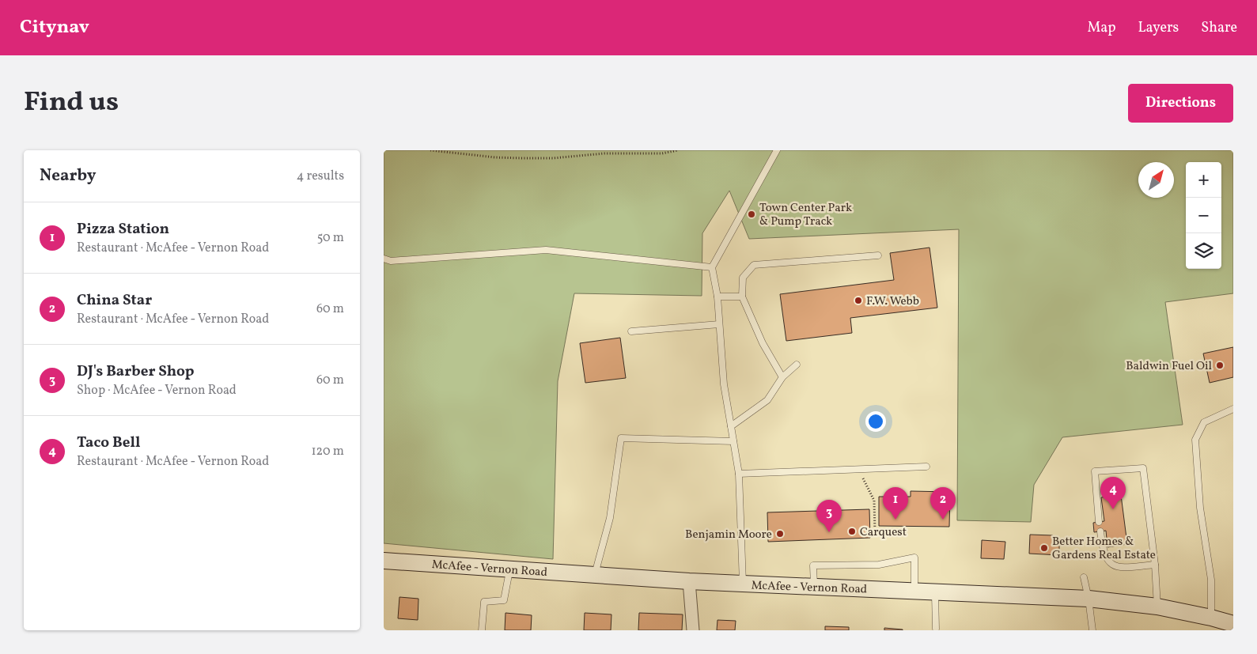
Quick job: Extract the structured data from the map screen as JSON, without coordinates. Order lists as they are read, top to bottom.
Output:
{
  "streets": {
    "main road": ["McAfee - Vernon Road"]
  },
  "places": [
    "Town Center Park & Pump Track",
    "F.W. Webb",
    "Baldwin Fuel Oil",
    "Carquest",
    "Benjamin Moore",
    "Better Homes & Gardens Real Estate"
  ],
  "north": "top right",
  "page": {
    "header": "Citynav",
    "nav": ["Map", "Layers", "Share"],
    "title": "Find us",
    "buttons": "Directions",
    "heading": ["Nearby", "4 results"],
    "map_buttons": ["+", "−"],
    "list": [
      {
        "mark": "1",
        "name": "Pizza Station",
        "note": "Restaurant · McAfee - Vernon Road",
        "value": "50 m"
      },
      {
        "mark": "2",
        "name": "China Star",
        "note": "Restaurant · McAfee - Vernon Road",
        "value": "60 m"
      },
      {
        "mark": "3",
        "name": "DJ's Barber Shop",
        "note": "Shop · McAfee - Vernon Road",
        "value": "60 m"
      },
      {
        "mark": "4",
        "name": "Taco Bell",
        "note": "Restaurant · McAfee - Vernon Road",
        "value": "120 m"
      }
    ],
    "pins": [
      "4",
      "1",
      "2",
      "3"
    ]
  }
}
